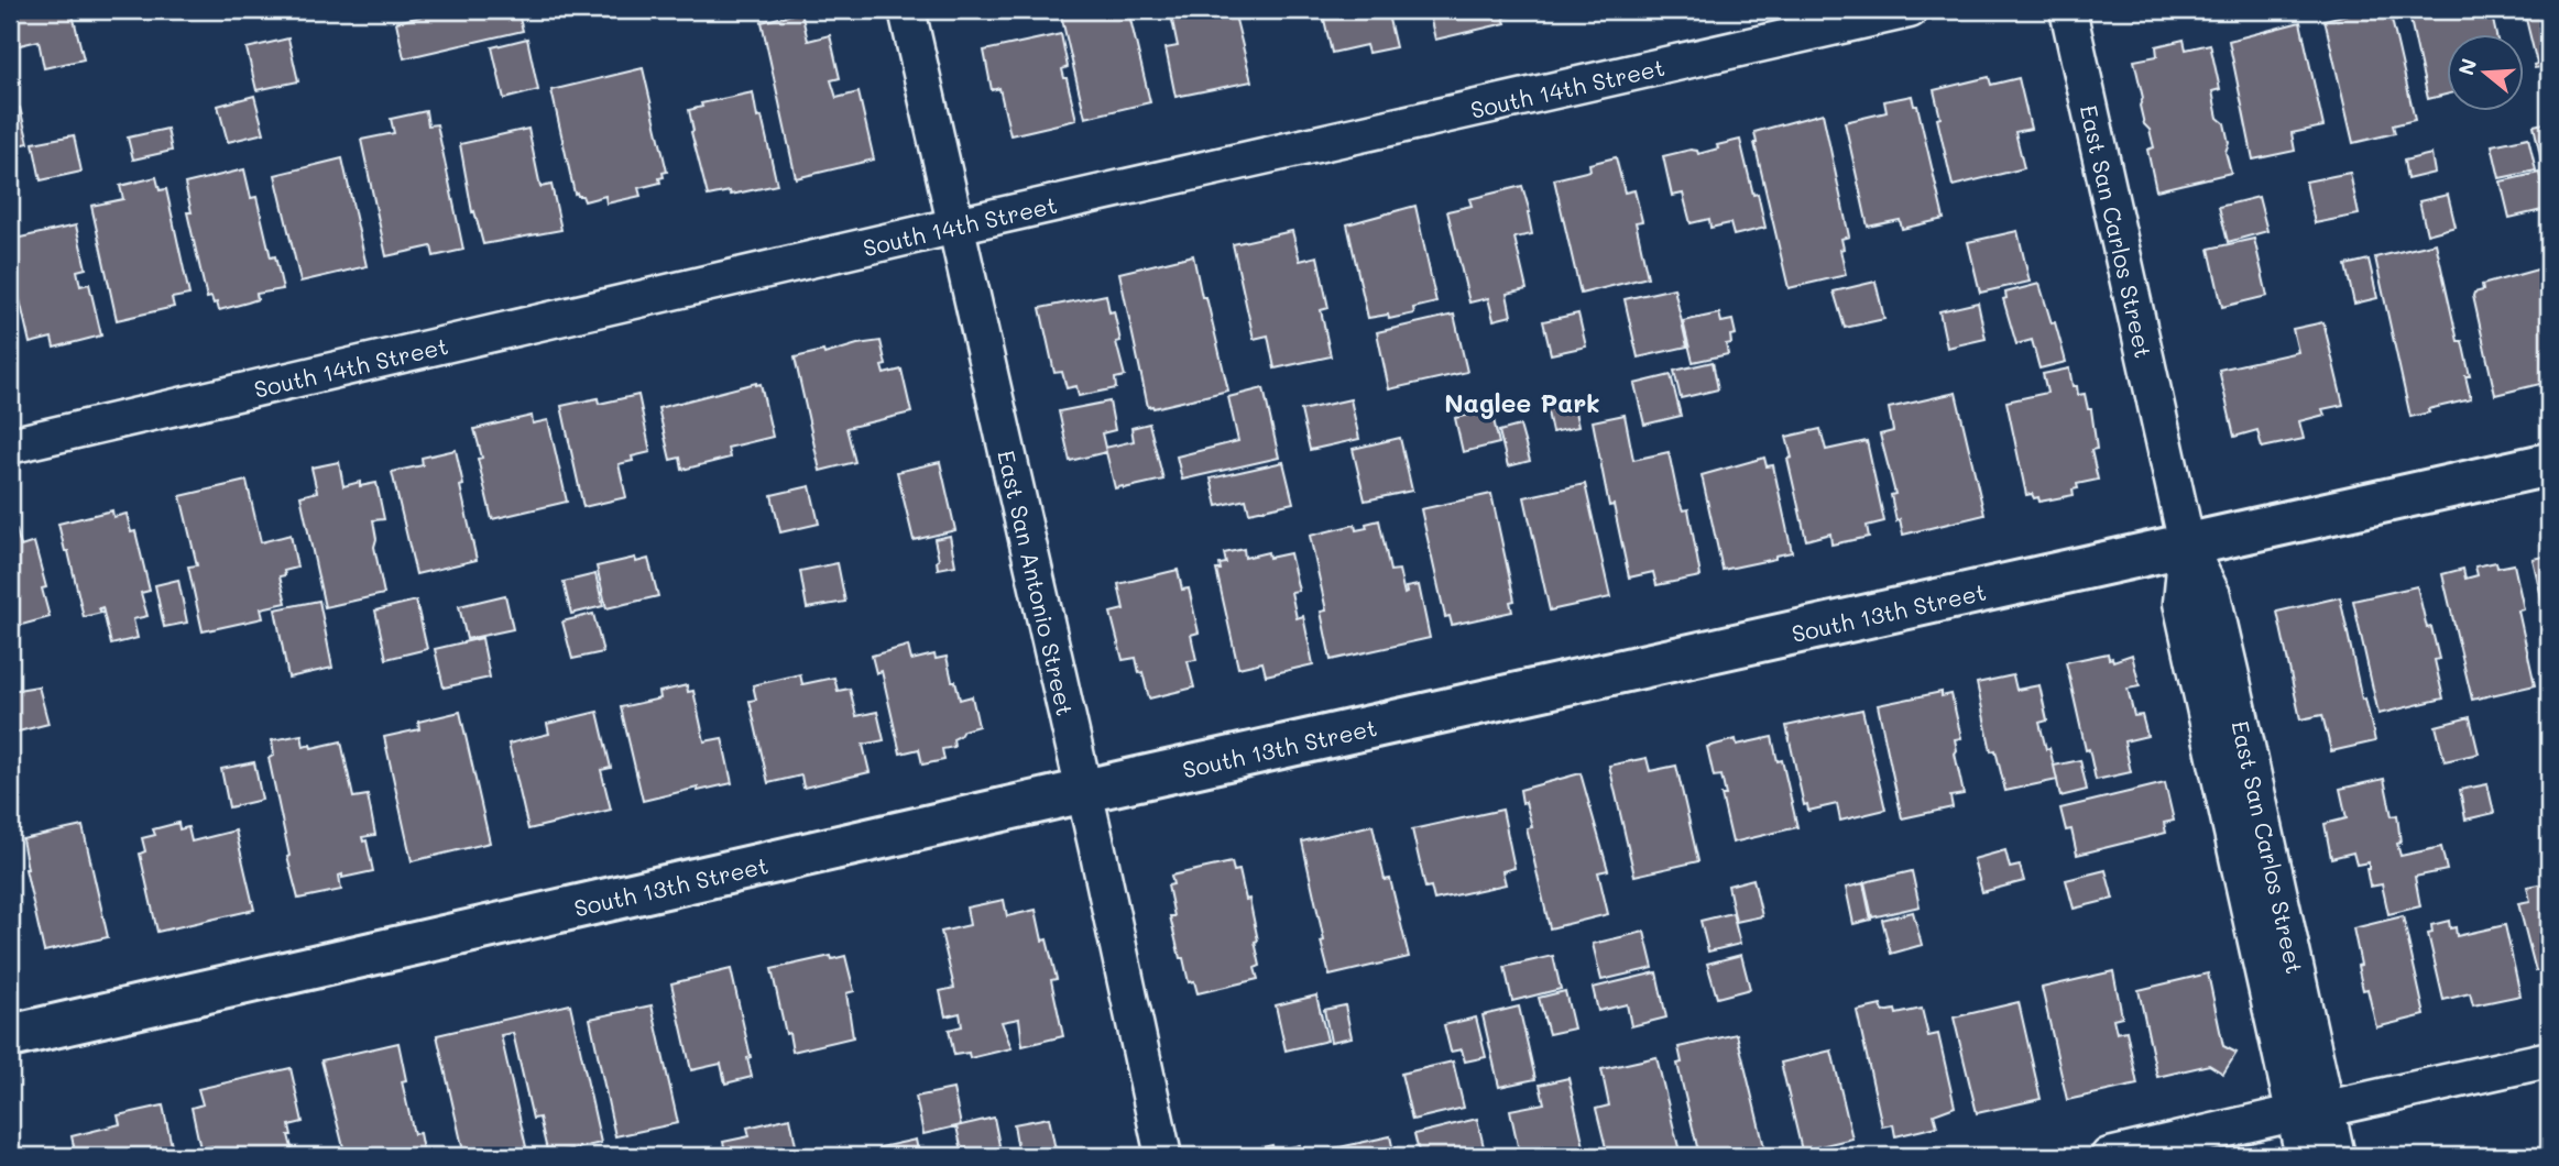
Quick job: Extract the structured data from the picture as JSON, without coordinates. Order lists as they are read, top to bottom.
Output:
{
  "streets": {
    "street": [
      "South 14th Street",
      "East San Carlos Street",
      "East San Antonio Street",
      "South 13th Street"
    ]
  },
  "crossings": [
    ["South 14th Street", "East San Antonio Street"],
    ["East San Carlos Street", "South 13th Street"],
    ["East San Antonio Street", "South 13th Street"]
  ],
  "districts": ["Naglee Park"],
  "north": "left"
}
